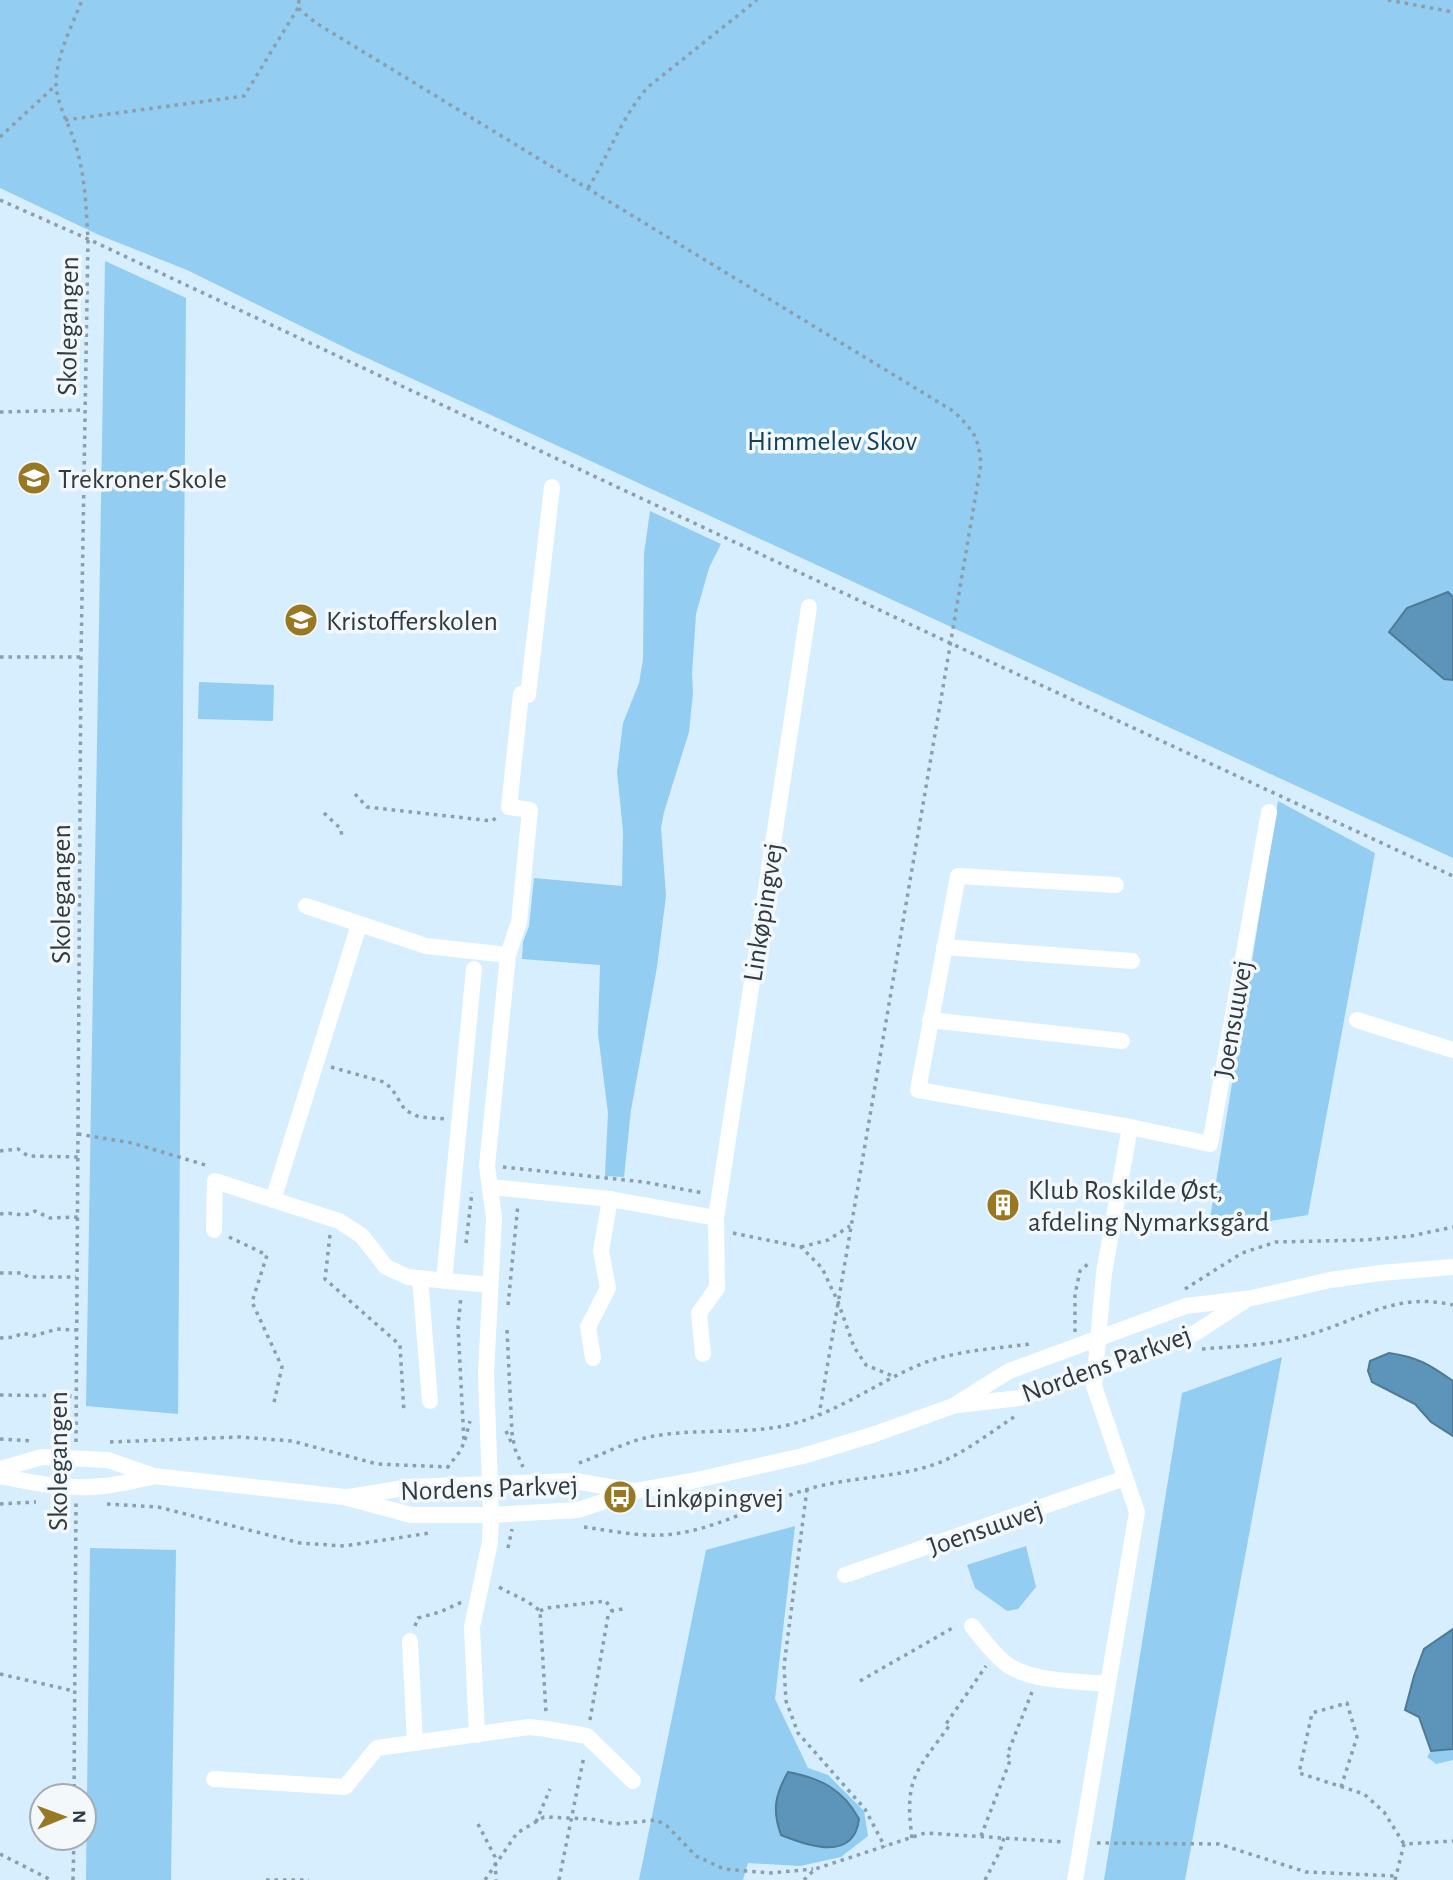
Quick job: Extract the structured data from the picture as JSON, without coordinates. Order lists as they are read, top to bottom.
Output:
{
  "streets": {
    "street": ["Linkøpingvej", "Joensuuvej", "Nordens Parkvej"],
    "path": ["Skolegangen"]
  },
  "crossings": [
    ["Skolegangen", "Nordens Parkvej"]
  ],
  "parks": ["Himmelev Skov"],
  "places": {
    "school or university": ["Trekroner Skole", "Kristofferskolen"],
    "building": ["Klub Roskilde Øst, afdeling Nymarksgård"],
    "bus stop": ["Linkøpingvej"]
  },
  "north": "right"
}
